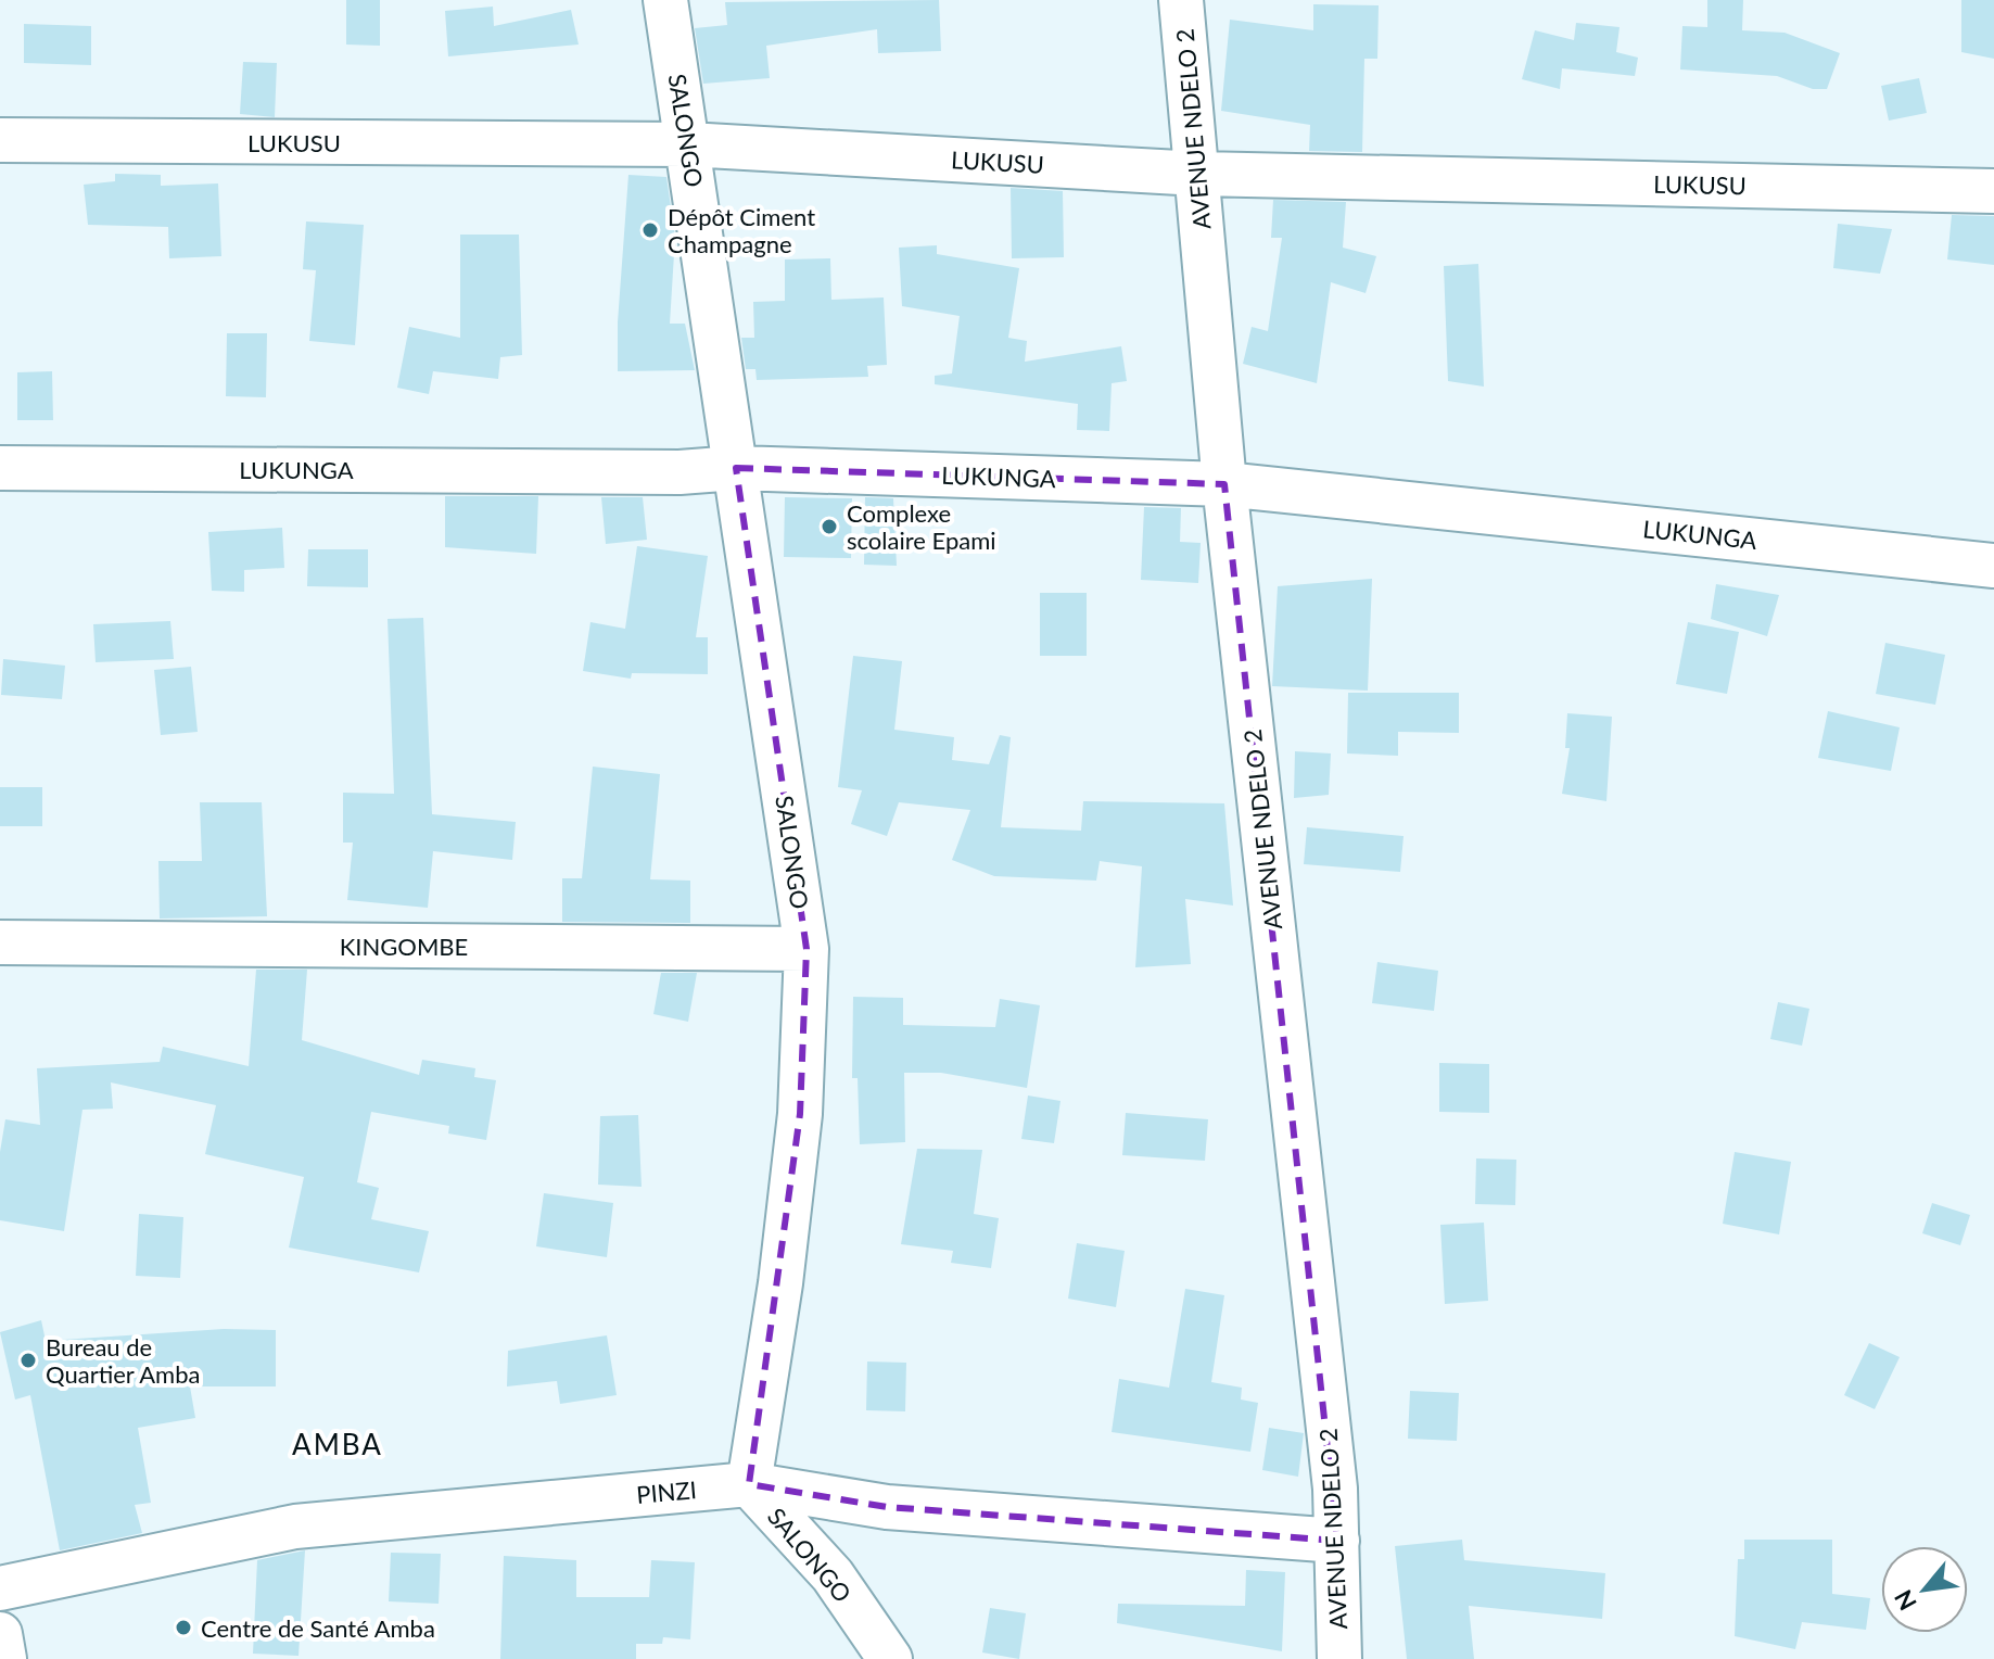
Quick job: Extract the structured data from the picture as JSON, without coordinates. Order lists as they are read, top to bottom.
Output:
{
  "streets": {
    "street": [
      "AVENUE NDELO 2",
      "SALONGO",
      "LUKUSU",
      "LUKUNGA",
      "KINGOMBE",
      "PINZI"
    ]
  },
  "crossings": [
    ["AVENUE NDELO 2", "LUKUSU"],
    ["AVENUE NDELO 2", "LUKUNGA"],
    ["AVENUE NDELO 2", "PINZI"],
    ["SALONGO", "LUKUSU"],
    ["SALONGO", "LUKUNGA"],
    ["SALONGO", "KINGOMBE"],
    ["SALONGO", "PINZI"]
  ],
  "districts": ["AMBA"],
  "places": [
    "Dépôt Ciment Champagne",
    "Complexe scolaire Epami",
    "Bureau de Quartier Amba",
    "Centre de Santé Amba"
  ],
  "north": "bottom left"
}
